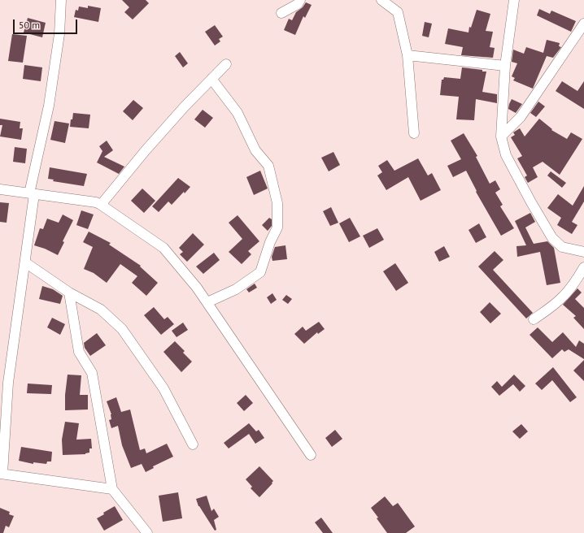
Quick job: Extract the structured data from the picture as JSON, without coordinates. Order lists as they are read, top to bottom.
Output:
{
  "scale_bar": "50 m"
}
